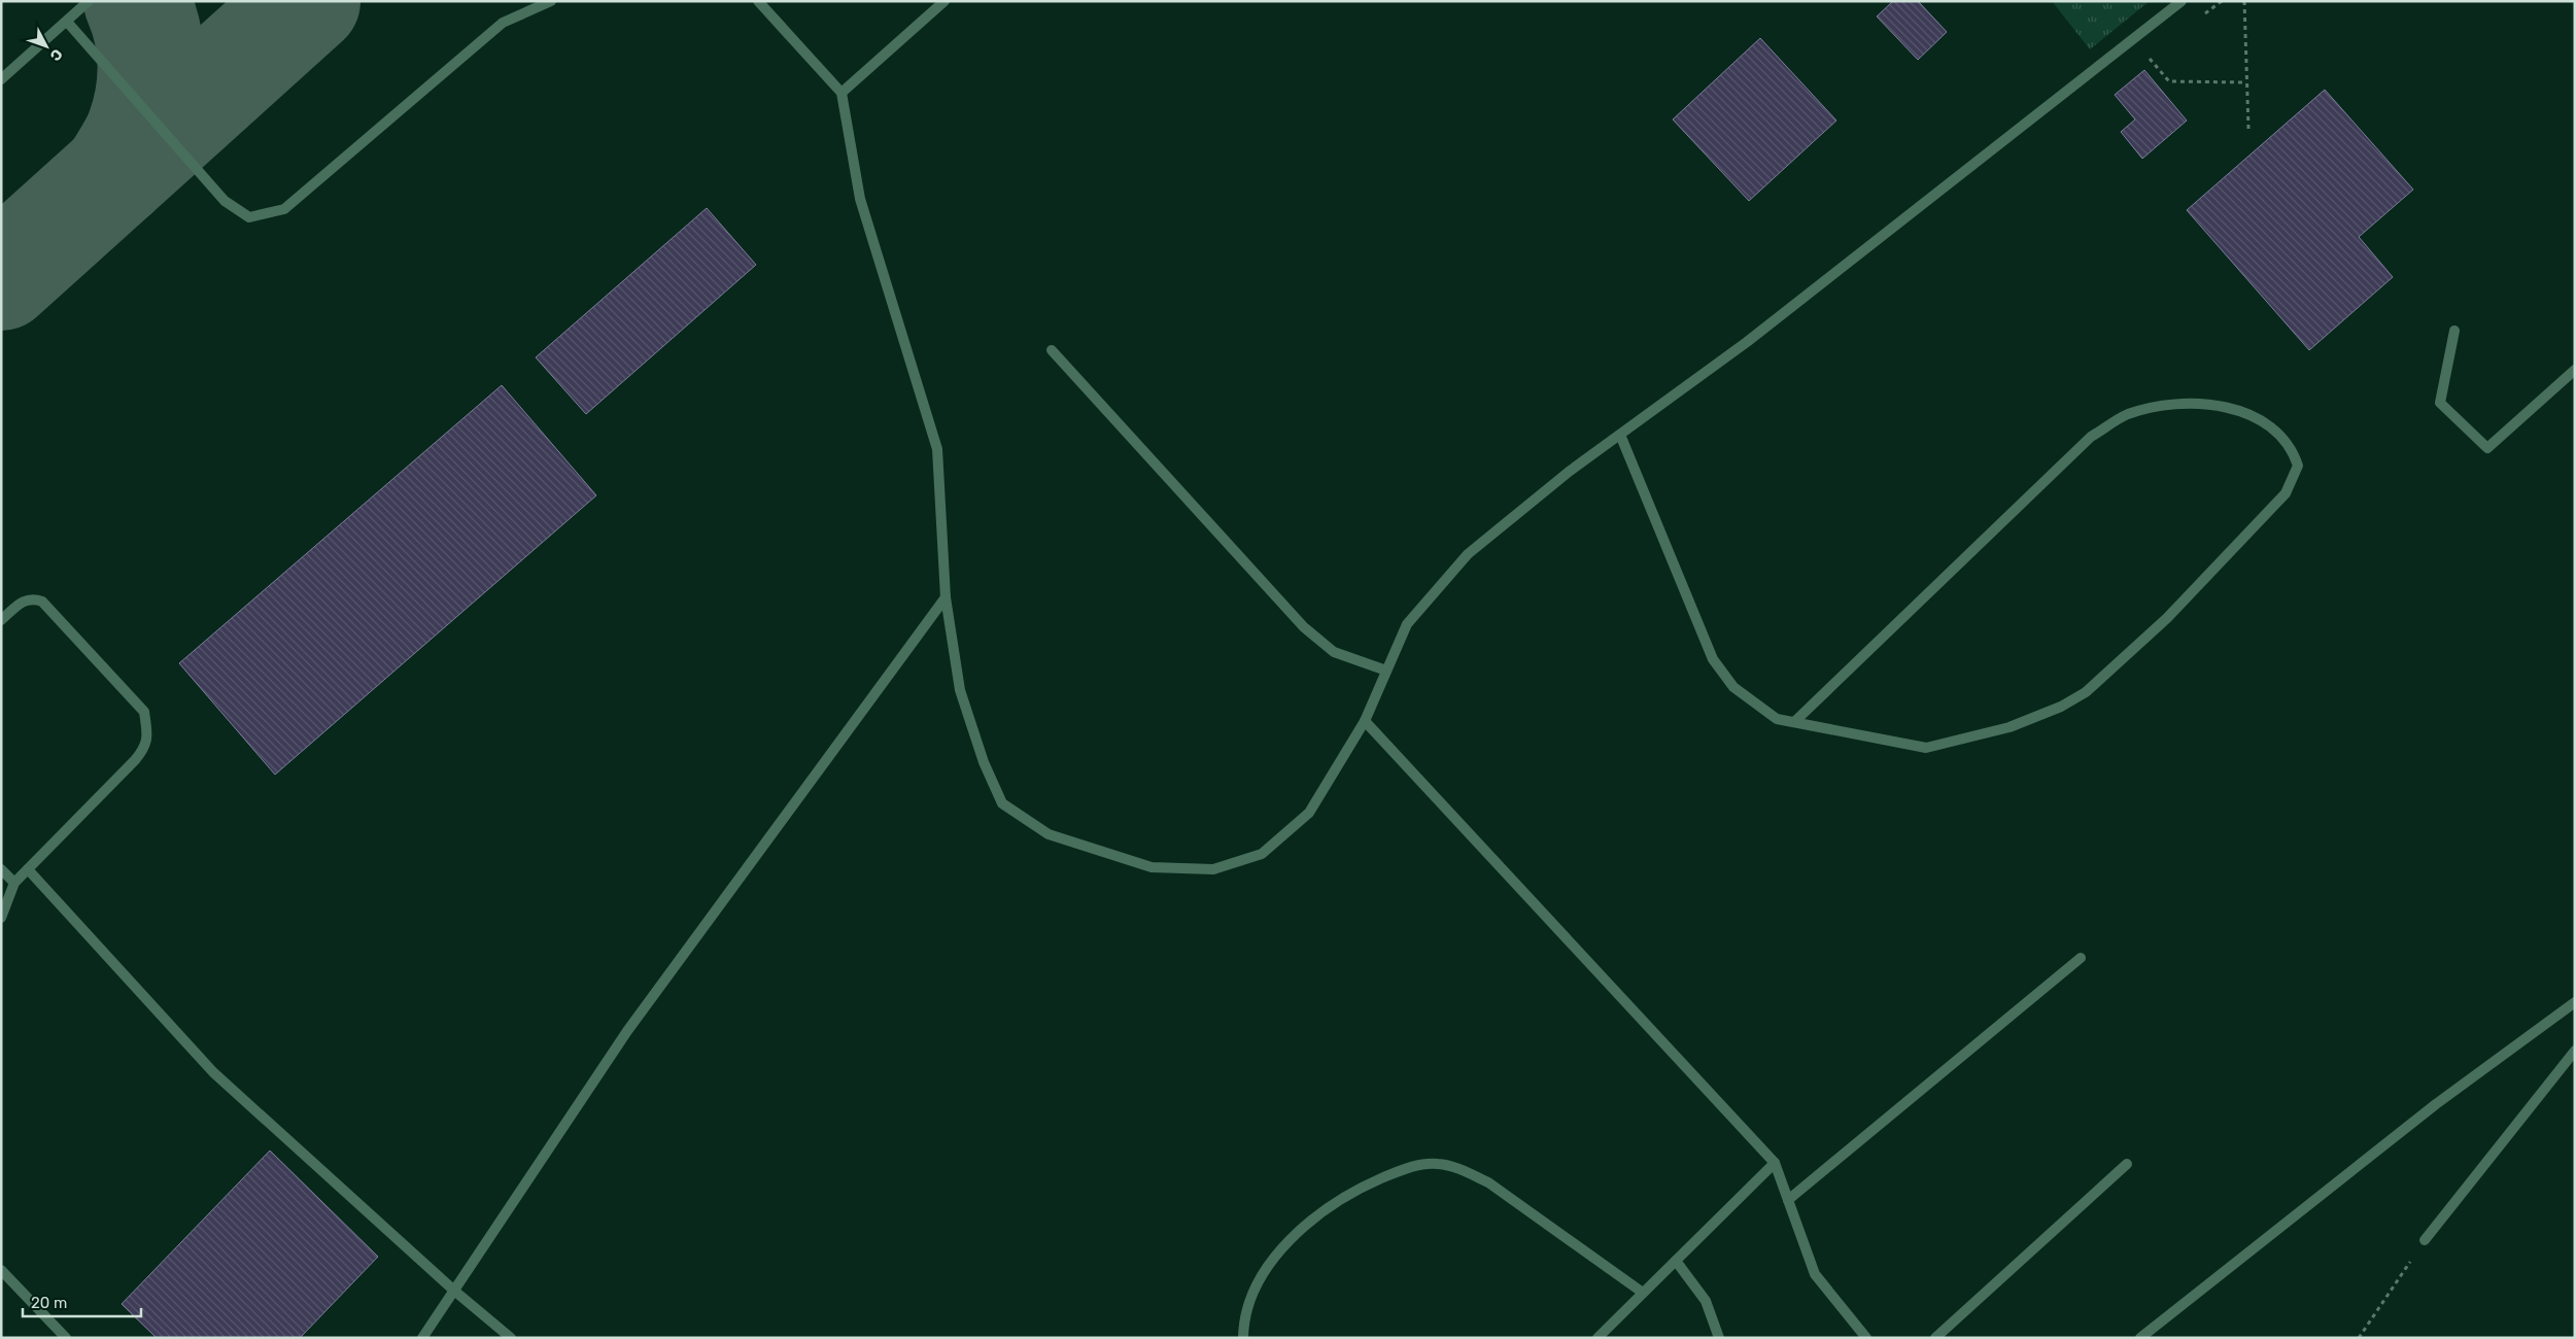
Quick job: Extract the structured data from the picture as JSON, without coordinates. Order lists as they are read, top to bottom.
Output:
{
  "scale_bar": "20 m",
  "north": "bottom right"
}
